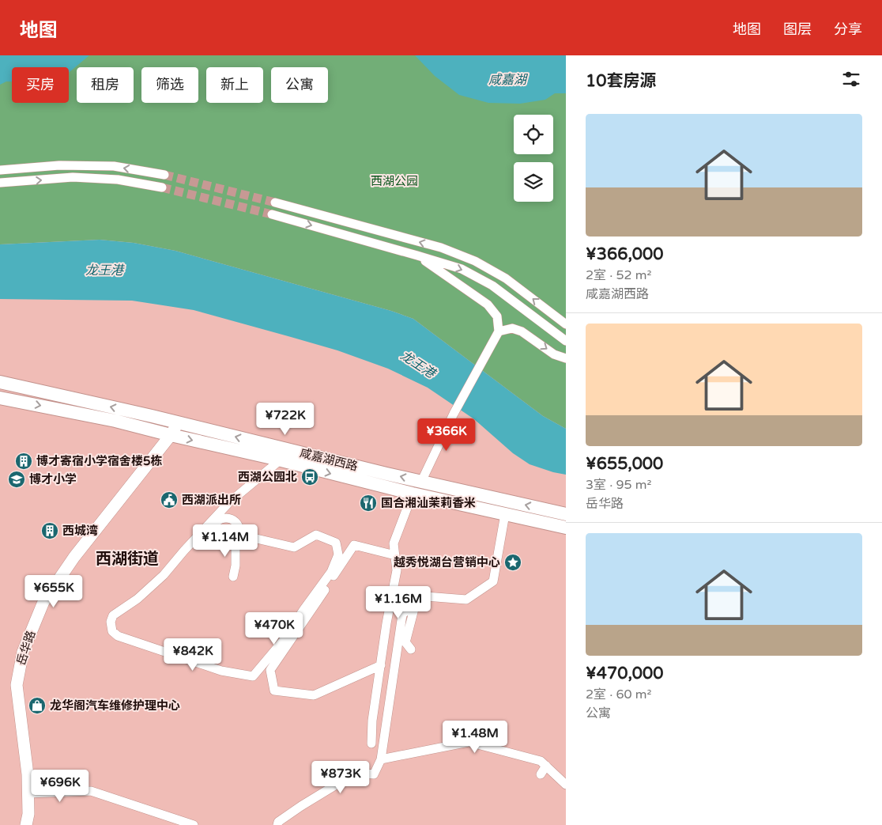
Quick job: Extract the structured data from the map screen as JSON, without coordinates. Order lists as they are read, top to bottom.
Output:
{
  "streets": {
    "main road": ["咸嘉湖西路"],
    "street": ["岳华路"]
  },
  "crossings": [
    ["咸嘉湖西路", "岳华路"]
  ],
  "districts": ["西湖街道"],
  "water": ["咸嘉湖", "龙王港"],
  "parks": ["西湖公园"],
  "places": {
    "building": ["博才寄宿小学宿舍楼5栋", "西城湾"],
    "bus stop": ["西湖公园北"],
    "school or university": ["博才小学"],
    "public building": ["西湖派出所"],
    "restaurant": ["国合湘汕茉莉香米"],
    "place": ["越秀悦湖台营销中心"],
    "shop": ["龙华阁汽车维修护理中心"]
  },
  "page": {
    "header": "地图",
    "nav": ["地图", "图层", "分享"],
    "heading": "10套房源",
    "chip": [
      "买房",
      "租房",
      "筛选",
      "新上",
      "公寓"
    ],
    "list": [
      {
        "name": "¥366,000",
        "note": "2室 · 52 m² · 咸嘉湖西路"
      },
      {
        "name": "¥655,000",
        "note": "3室 · 95 m² · 岳华路"
      },
      {
        "name": "¥470,000",
        "note": "2室 · 60 m² · 公寓"
      }
    ],
    "price": [
      "¥722K",
      "¥366K",
      "¥1.14M",
      "¥655K",
      "¥1.16M",
      "¥470K",
      "¥842K",
      "¥1.48M",
      "¥873K",
      "¥696K"
    ]
  }
}
